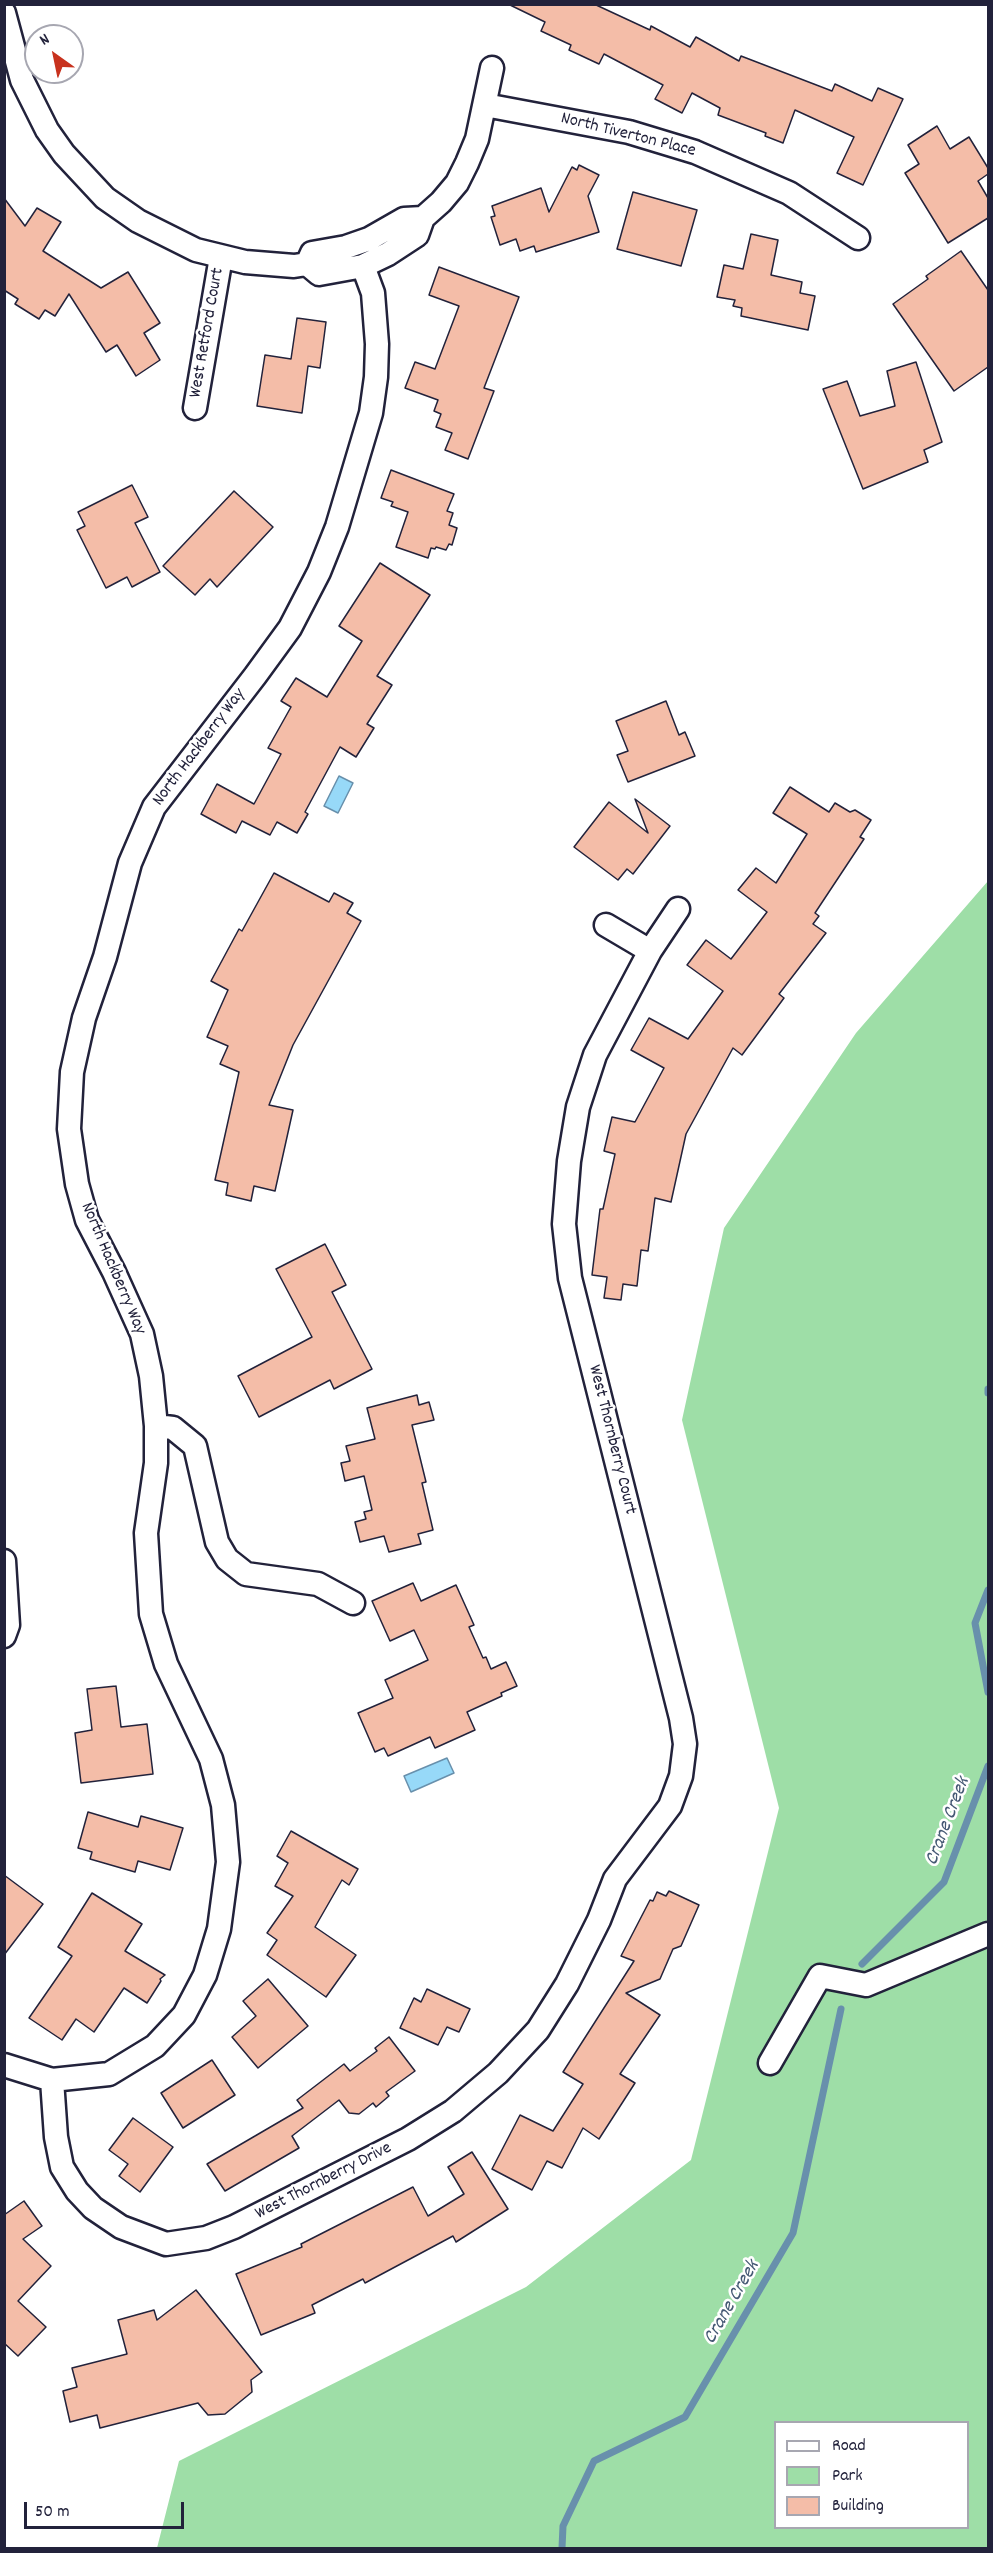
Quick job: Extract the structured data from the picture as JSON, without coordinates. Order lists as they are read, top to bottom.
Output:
{
  "streets": {
    "street": [
      "North Tiverton Place",
      "West Retford Court",
      "North Hackberry Way",
      "West Thornberry Court",
      "West Thornberry Drive"
    ]
  },
  "crossings": [
    ["North Hackberry Way", "West Thornberry Drive"],
    ["West Thornberry Court", "West Thornberry Drive"]
  ],
  "water": ["Crane Creek"],
  "legend": ["Road", "Park", "Building"],
  "scale_bar": "50 m",
  "north": "top left"
}
